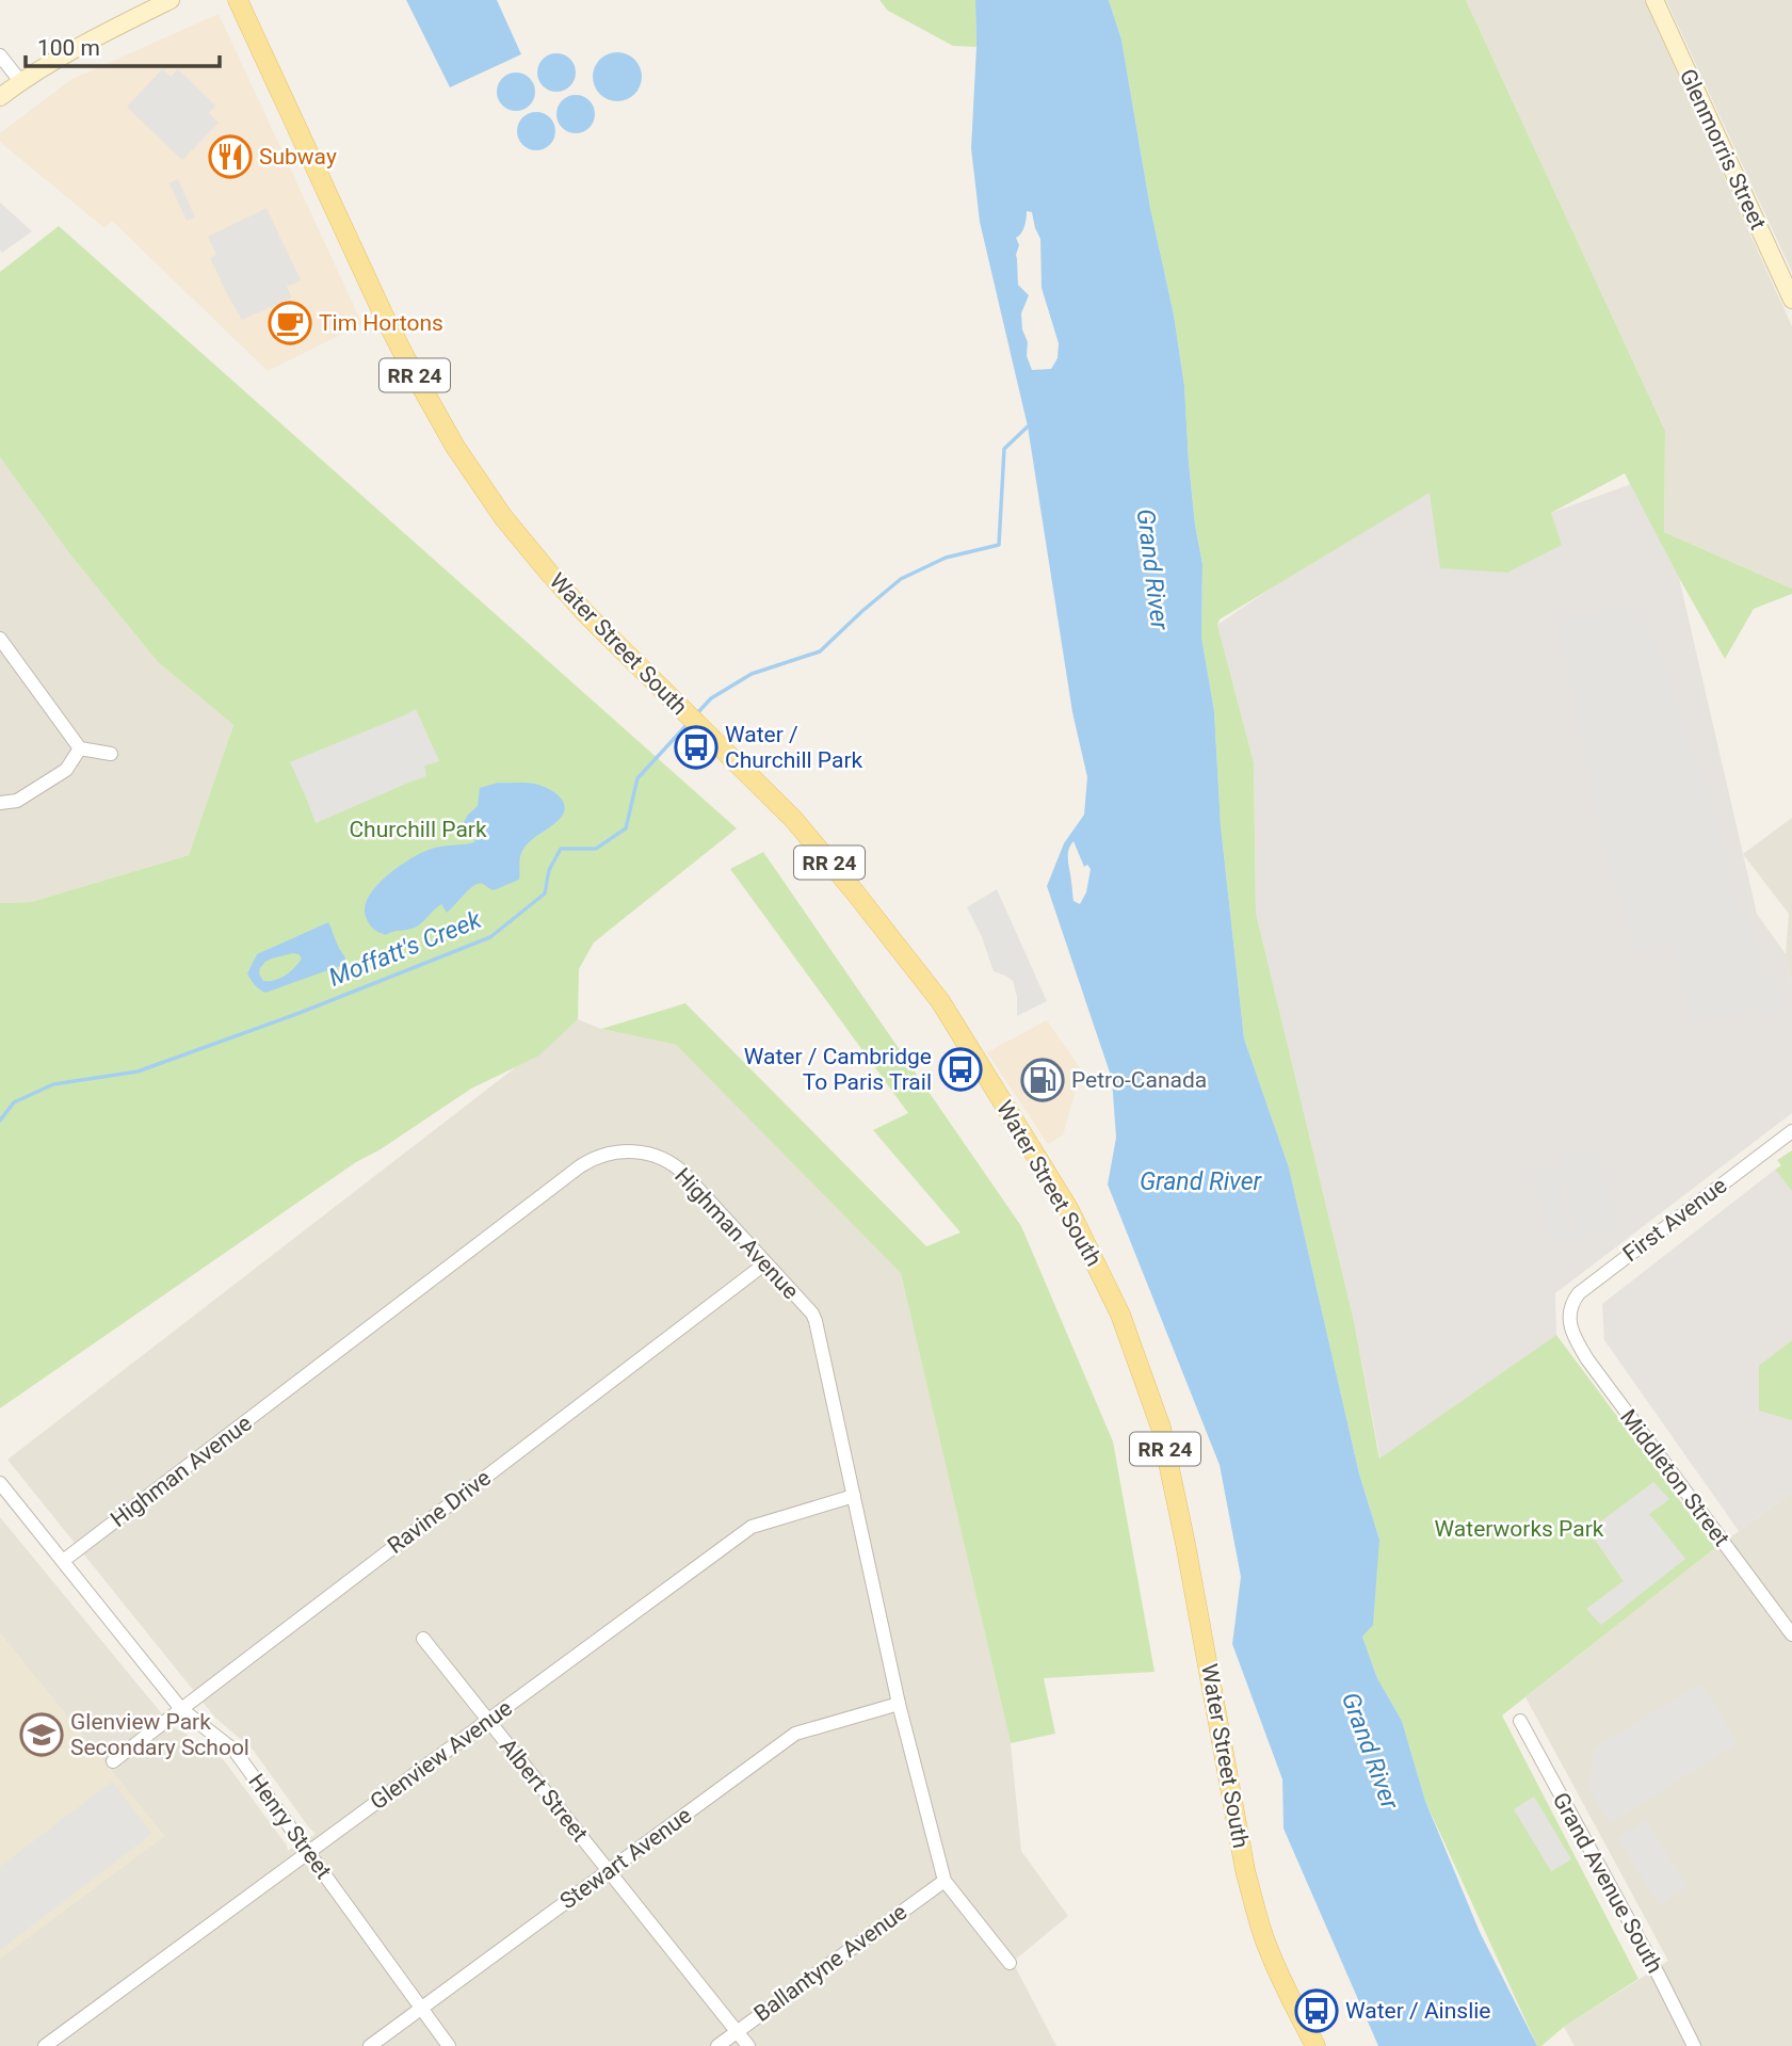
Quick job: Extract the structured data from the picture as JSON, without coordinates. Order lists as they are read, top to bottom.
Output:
{
  "streets": {
    "main road": ["RR 24", "Water Street South"],
    "street": [
      "Glenmorris Street",
      "First Avenue",
      "Highman Avenue",
      "Middleton Street",
      "Ravine Drive",
      "Glenview Avenue",
      "Albert Street",
      "Henry Street",
      "Stewart Avenue",
      "Grand Avenue South",
      "Ballantyne Avenue"
    ]
  },
  "crossings": [
    ["First Avenue", "Middleton Street"],
    ["Highman Avenue", "Ravine Drive"],
    ["Highman Avenue", "Glenview Avenue"],
    ["Highman Avenue", "Henry Street"],
    ["Highman Avenue", "Stewart Avenue"],
    ["Highman Avenue", "Ballantyne Avenue"],
    ["Ravine Drive", "Henry Street"],
    ["Glenview Avenue", "Albert Street"],
    ["Glenview Avenue", "Henry Street"],
    ["Albert Street", "Stewart Avenue"],
    ["Albert Street", "Ballantyne Avenue"],
    ["Henry Street", "Stewart Avenue"]
  ],
  "water": ["Grand River", "Moffatt's Creek"],
  "parks": ["Churchill Park", "Waterworks Park"],
  "places": {
    "restaurant": ["Subway"],
    "cafe": ["Tim Hortons"],
    "bus stop": ["Water / Churchill Park", "Water / Cambridge To Paris Trail", "Water / Ainslie"],
    "fuel station": ["Petro-Canada"],
    "school or university": ["Glenview Park Secondary School"]
  },
  "scale_bar": "100 m"
}
